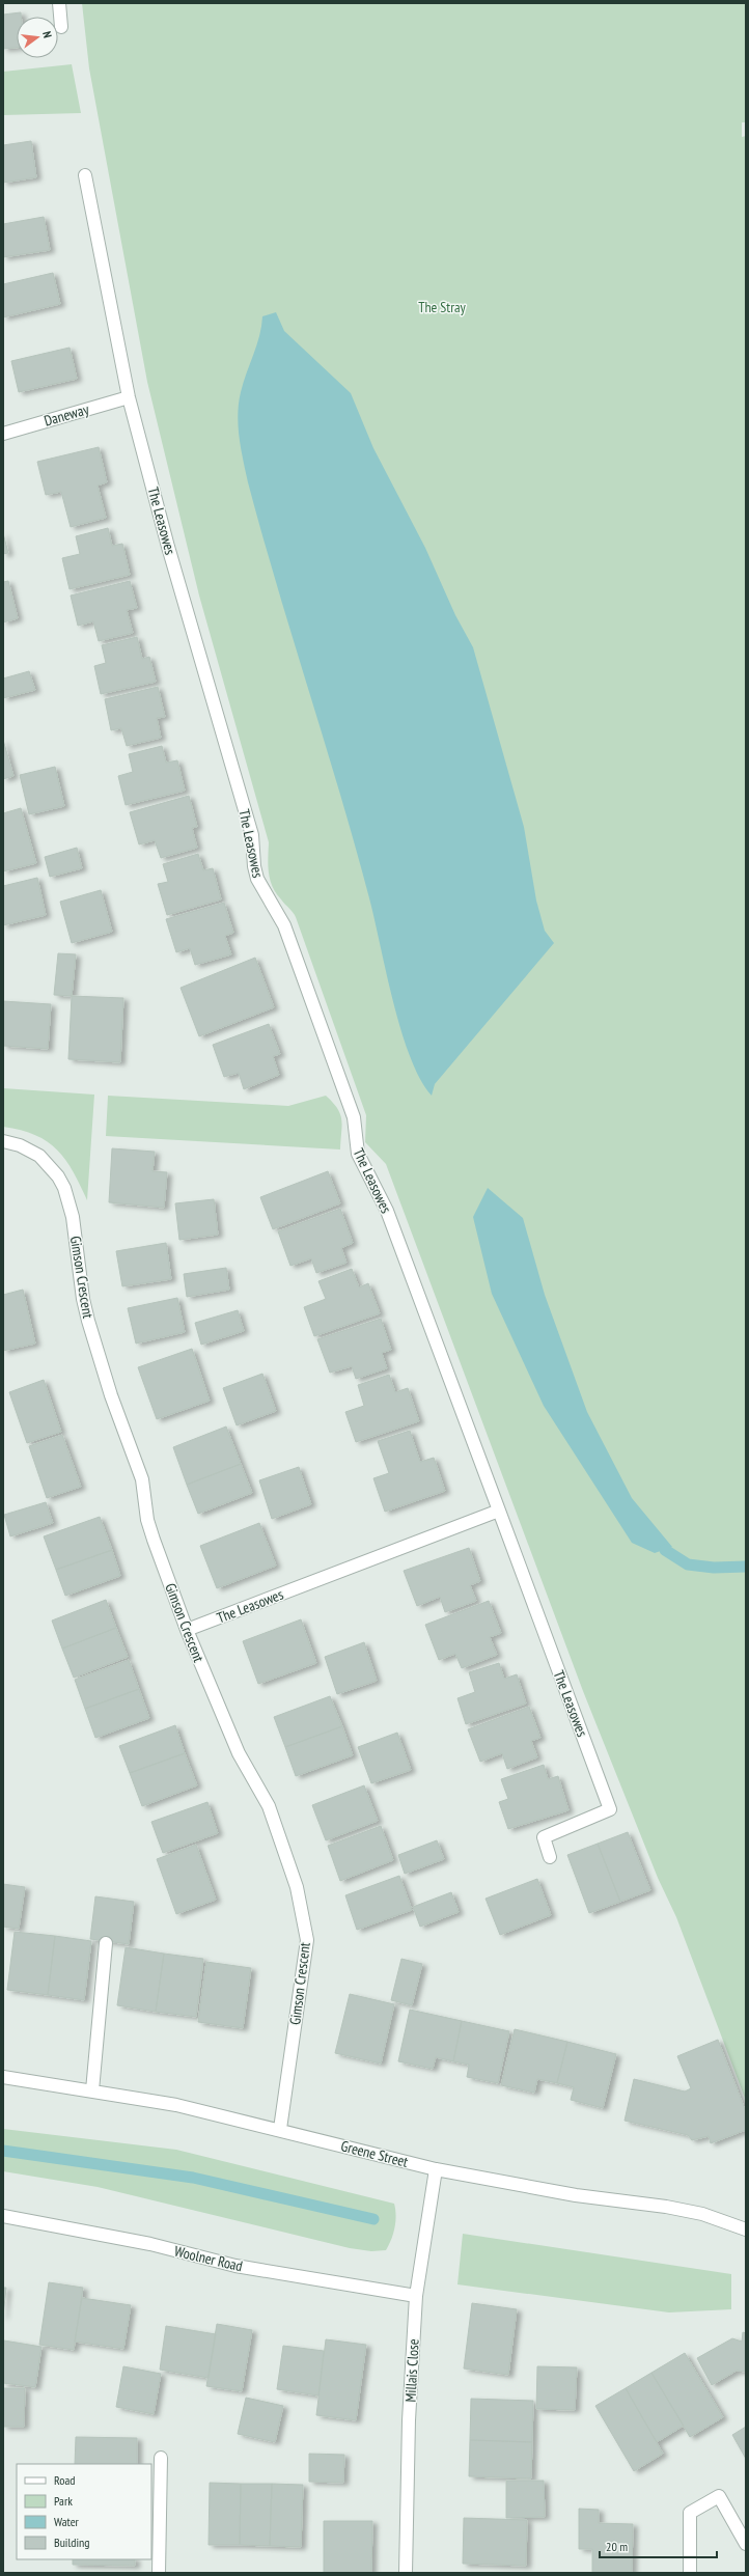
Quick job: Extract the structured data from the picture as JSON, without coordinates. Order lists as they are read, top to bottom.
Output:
{
  "streets": {
    "street": [
      "Daneway",
      "The Leasowes",
      "Gimson Crescent",
      "Greene Street",
      "Woolner Road",
      "Millais Close"
    ]
  },
  "crossings": [
    ["Daneway", "The Leasowes"],
    ["The Leasowes", "Gimson Crescent"],
    ["Gimson Crescent", "Greene Street"],
    ["Greene Street", "Millais Close"],
    ["Woolner Road", "Millais Close"]
  ],
  "parks": ["The Stray"],
  "legend": [
    "Road",
    "Park",
    "Water",
    "Building"
  ],
  "scale_bar": "20 m",
  "north": "right"
}
